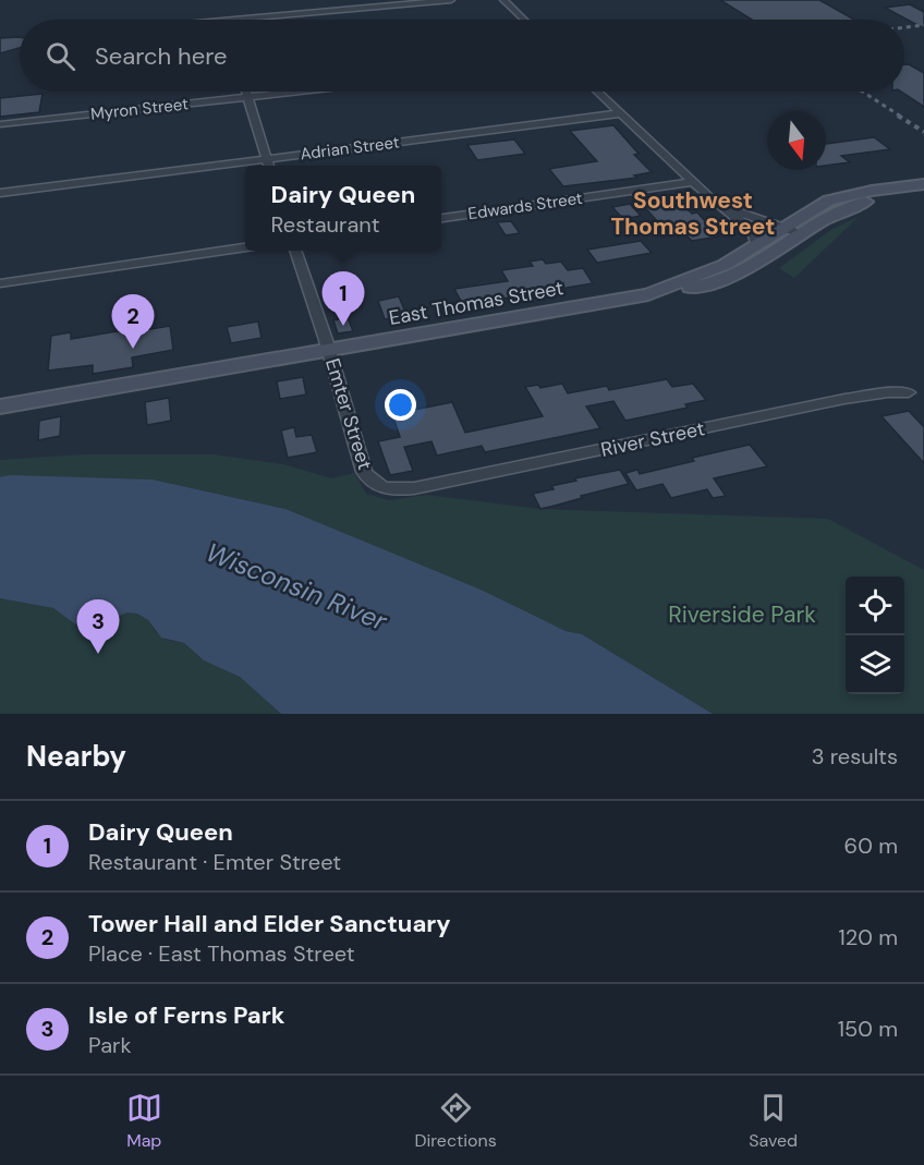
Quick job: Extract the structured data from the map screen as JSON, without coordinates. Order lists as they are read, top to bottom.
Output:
{
  "streets": {
    "main road": ["East Thomas Street"],
    "street": [
      "Myron Street",
      "Adrian Street",
      "Edwards Street",
      "Emter Street",
      "River Street"
    ]
  },
  "crossings": [
    ["East Thomas Street", "Emter Street"],
    ["Emter Street", "River Street"]
  ],
  "districts": ["Southwest Thomas Street"],
  "water": ["Wisconsin River"],
  "parks": ["Riverside Park"],
  "north": "bottom",
  "page": {
    "search": "Search here",
    "popup": ["Dairy Queen", "Restaurant"],
    "pins": ["1", "2", "3"],
    "heading": ["Nearby", "3 results"],
    "list": [
      {
        "mark": "1",
        "name": "Dairy Queen",
        "note": "Restaurant · Emter Street",
        "value": "60 m"
      },
      {
        "mark": "2",
        "name": "Tower Hall and Elder Sanctuary",
        "note": "Place · East Thomas Street",
        "value": "120 m"
      },
      {
        "mark": "3",
        "name": "Isle of Ferns Park",
        "note": "Park",
        "value": "150 m"
      }
    ],
    "nav": ["Map", "Directions", "Saved"]
  }
}
